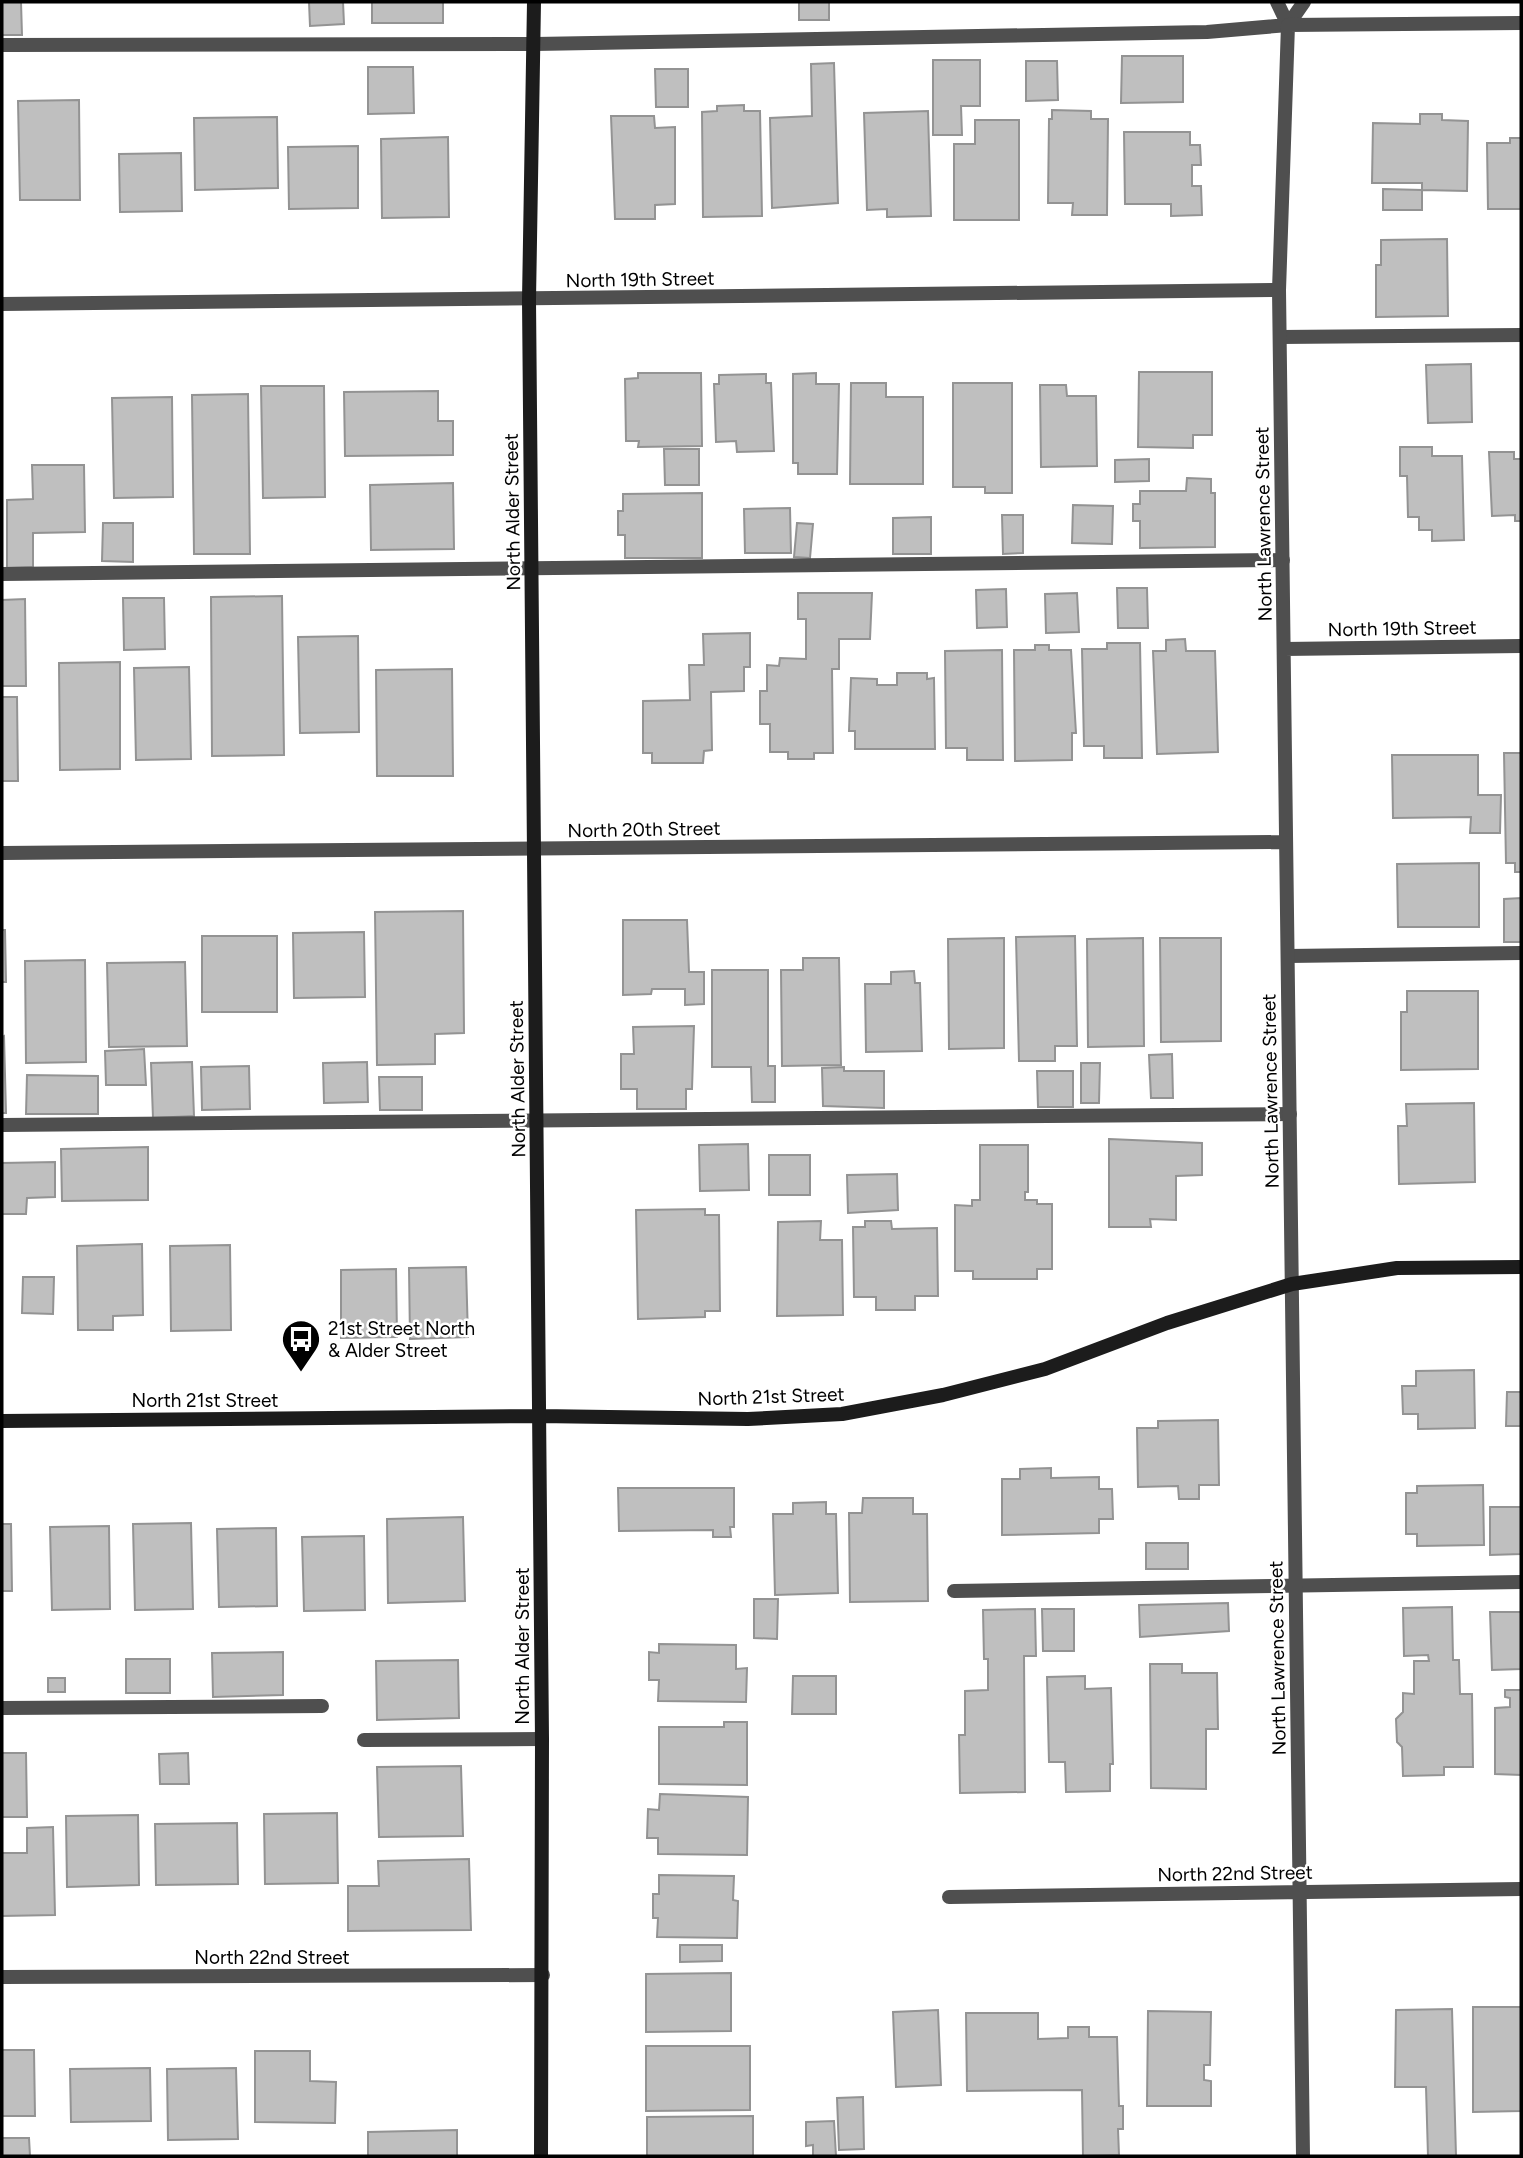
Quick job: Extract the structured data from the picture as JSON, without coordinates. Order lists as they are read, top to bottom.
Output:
{
  "streets": {
    "street": [
      "North 19th Street",
      "North Alder Street",
      "North Lawrence Street",
      "North 20th Street",
      "North 21st Street",
      "North 22nd Street"
    ]
  },
  "crossings": [
    ["North 19th Street", "North Alder Street"],
    ["North 19th Street", "North Lawrence Street"],
    ["North Alder Street", "North 20th Street"],
    ["North Alder Street", "North 21st Street"],
    ["North Alder Street", "North 22nd Street"],
    ["North Lawrence Street", "North 20th Street"],
    ["North Lawrence Street", "North 21st Street"],
    ["North Lawrence Street", "North 22nd Street"]
  ],
  "places": {
    "bus stop": ["21st Street North & Alder Street"]
  }
}
